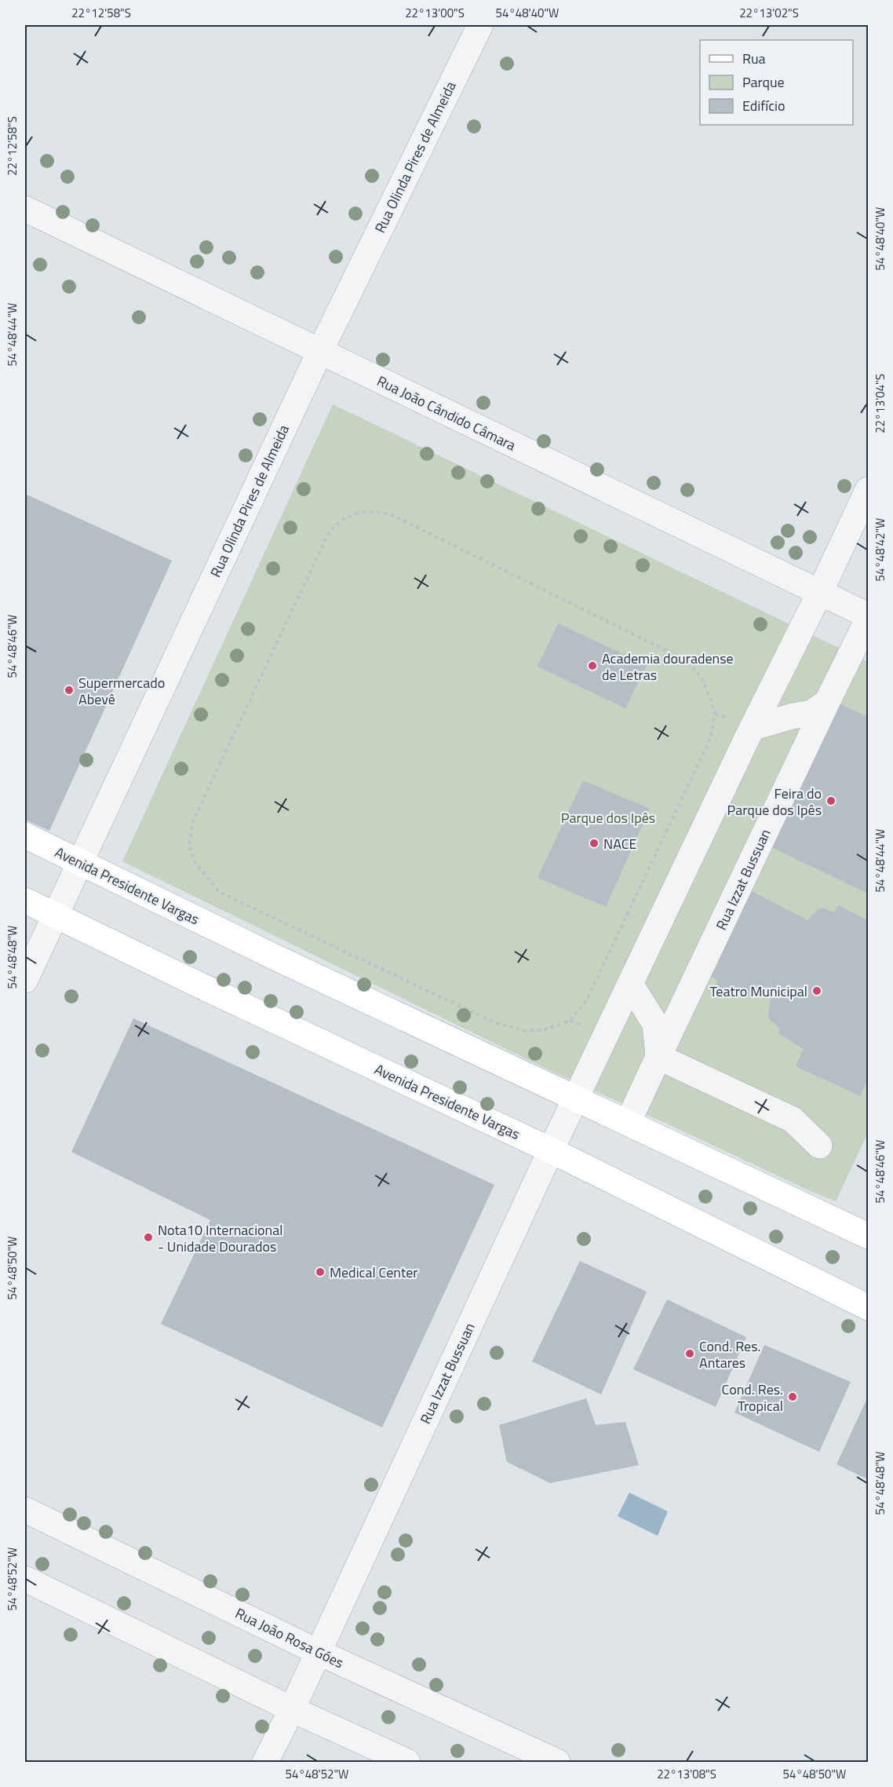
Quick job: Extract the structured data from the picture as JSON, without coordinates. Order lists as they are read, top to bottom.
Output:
{
  "streets": {
    "main road": ["Avenida Presidente Vargas"],
    "street": [
      "Rua Olinda Pires de Almeida",
      "Rua João Cândido Câmara",
      "Rua Izzat Bussuan",
      "Rua João Rosa Góes"
    ]
  },
  "crossings": [
    ["Rua Olinda Pires de Almeida", "Rua João Cândido Câmara"],
    ["Rua Olinda Pires de Almeida", "Avenida Presidente Vargas"],
    ["Rua João Cândido Câmara", "Rua Izzat Bussuan"],
    ["Rua Izzat Bussuan", "Avenida Presidente Vargas"],
    ["Rua Izzat Bussuan", "Rua João Rosa Góes"]
  ],
  "parks": ["Parque dos Ipês"],
  "places": [
    "Academia douradense de Letras",
    "Supermercado Abevê",
    "Feira do Parque dos Ipês",
    "NACE",
    "Teatro Municipal",
    "Nota10 Internacional - Unidade Dourados",
    "Medical Center",
    "Cond. Res. Antares",
    "Cond. Res. Tropical"
  ],
  "legend": ["Rua", "Parque", "Edifício"],
  "coordinates": [
    "22°12'58\"S",
    "22°13'00\"S",
    "54°48'40\"W",
    "22°13'02\"S",
    "54°48'44\"W",
    "22°13'04\"S",
    "54°48'42\"W",
    "54°48'46\"W",
    "54°48'48\"W",
    "54°48'50\"W",
    "54°48'52\"W",
    "22°13'08\"S"
  ]
}
